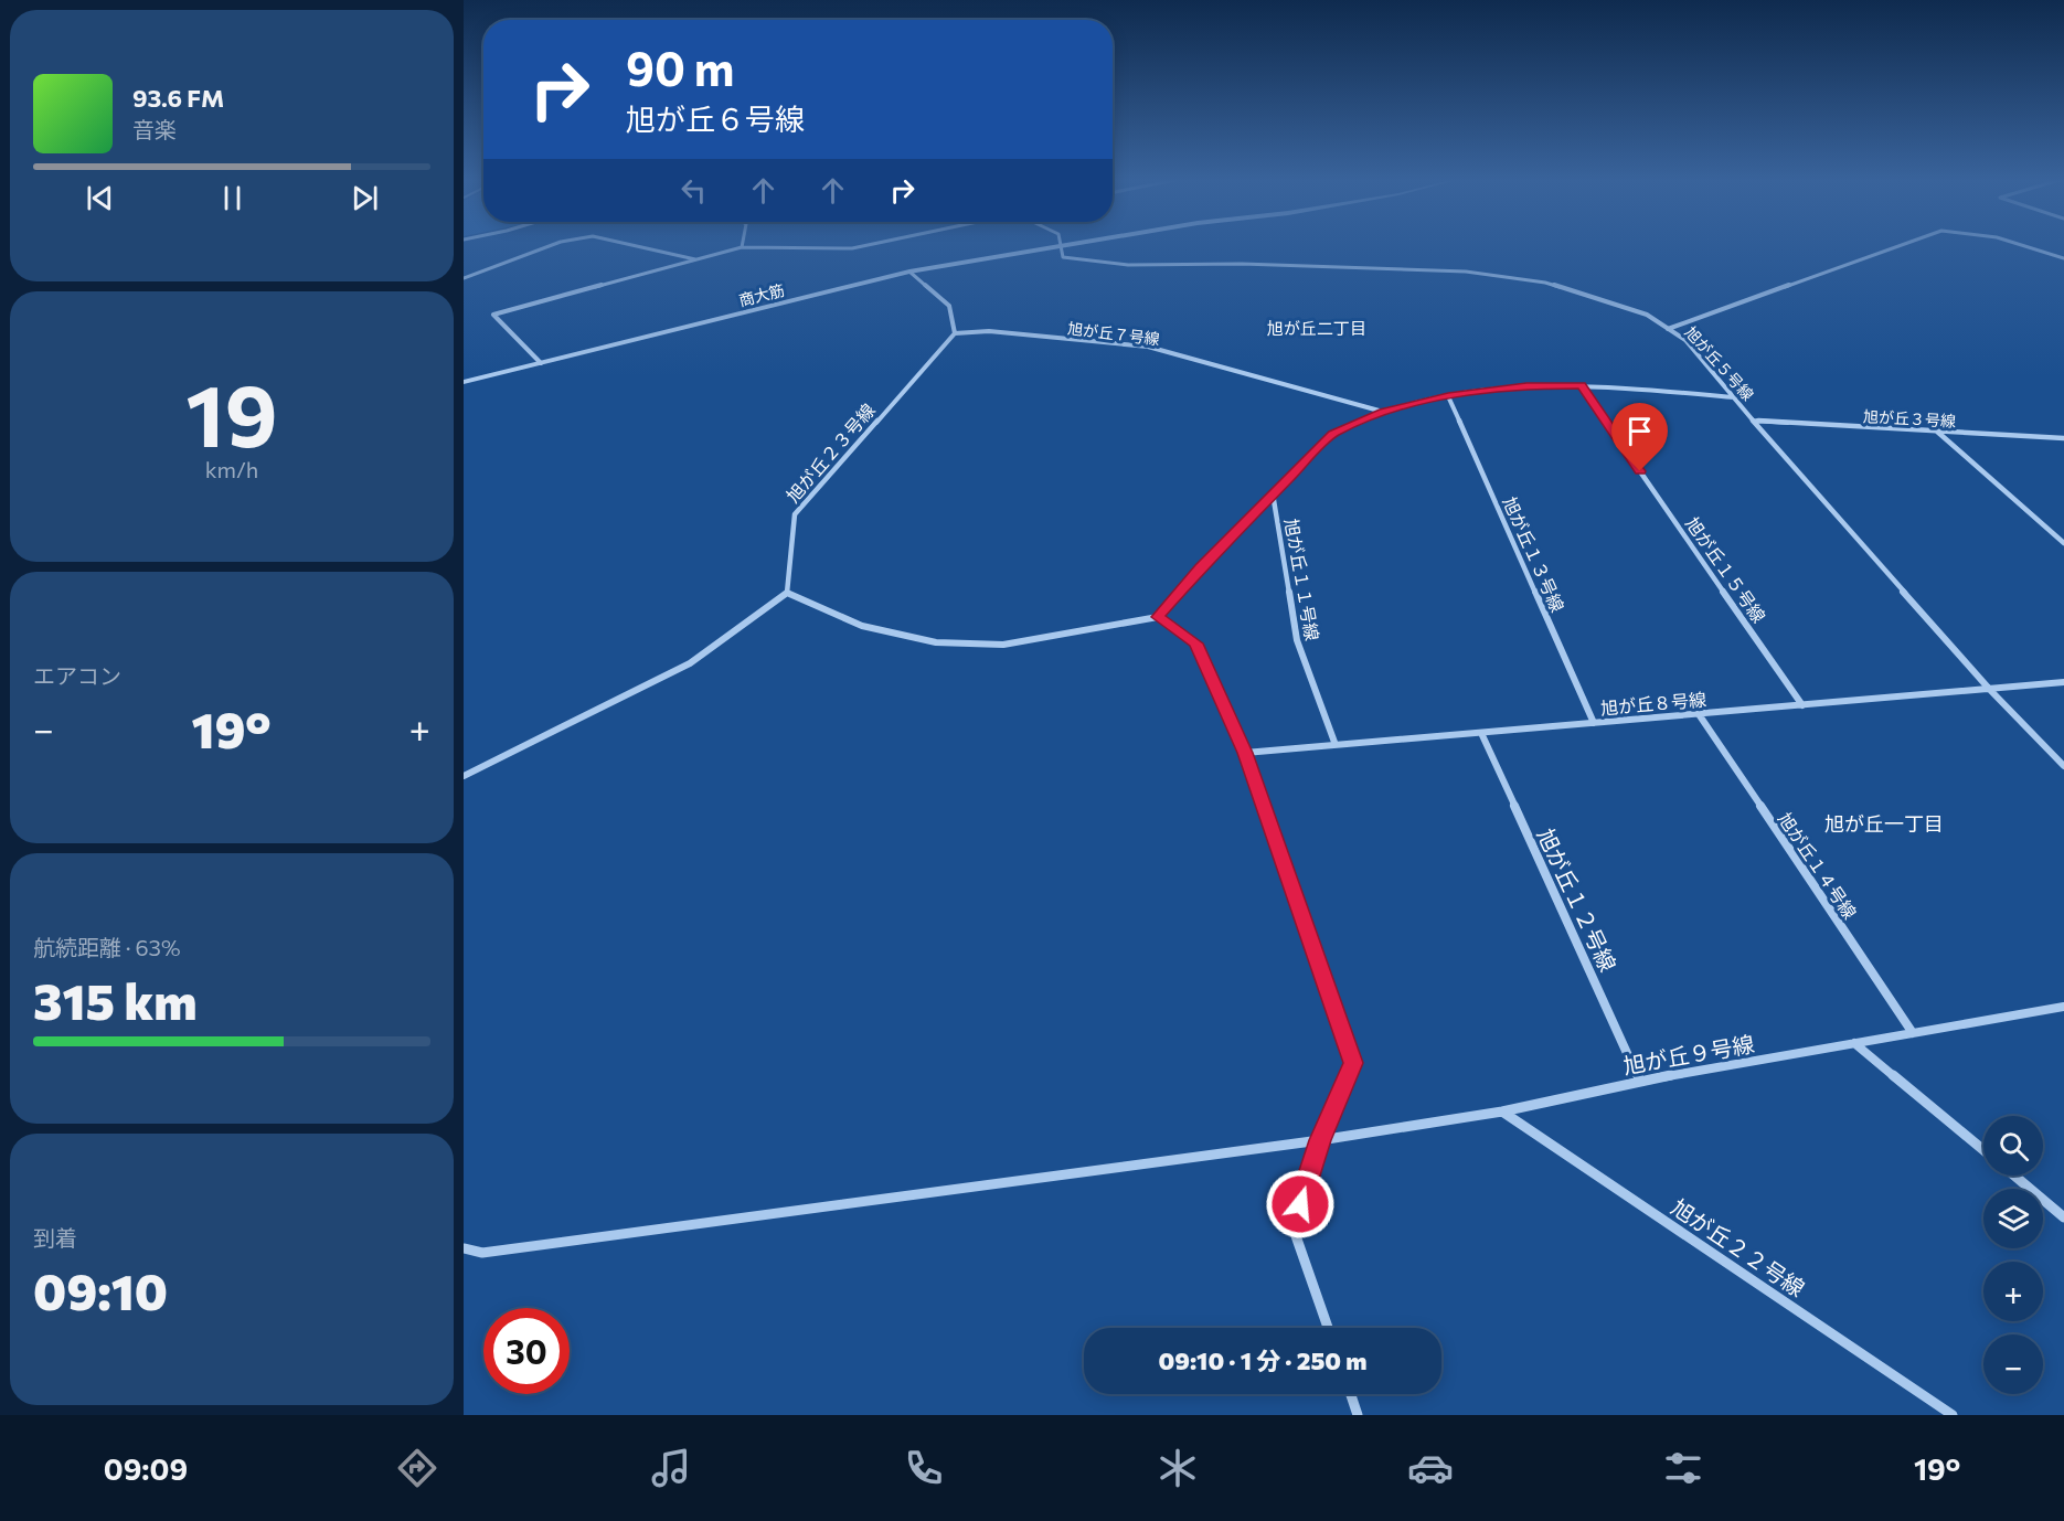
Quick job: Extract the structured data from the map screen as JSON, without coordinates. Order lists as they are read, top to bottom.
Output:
{
  "streets": {
    "street": [
      "商大筋",
      "旭が丘７号線",
      "旭が丘５号線",
      "旭が丘３号線",
      "旭が丘２３号線",
      "旭が丘１３号線",
      "旭が丘１５号線",
      "旭が丘１１号線",
      "旭が丘８号線",
      "旭が丘１４号線",
      "旭が丘１２号線",
      "旭が丘９号線",
      "旭が丘２２号線"
    ]
  },
  "crossings": [
    ["商大筋", "旭が丘５号線"],
    ["旭が丘７号線", "旭が丘２３号線"],
    ["旭が丘５号線", "旭が丘３号線"],
    ["旭が丘５号線", "旭が丘８号線"],
    ["旭が丘１３号線", "旭が丘８号線"],
    ["旭が丘１５号線", "旭が丘８号線"],
    ["旭が丘１１号線", "旭が丘８号線"],
    ["旭が丘８号線", "旭が丘１４号線"],
    ["旭が丘８号線", "旭が丘１２号線"],
    ["旭が丘１４号線", "旭が丘９号線"],
    ["旭が丘１２号線", "旭が丘９号線"],
    ["旭が丘９号線", "旭が丘２２号線"]
  ],
  "districts": ["旭が丘二丁目", "旭が丘一丁目"],
  "page": {
    "turn": ["90 m", "旭が丘６号線"],
    "song": ["93.6 FM", "音楽"],
    "tile": [
      ["19", "km/h"],
      "エアコン",
      ["航続距離 · 63%", "315 km"],
      ["到着", "09:10"]
    ],
    "heat": ["−", "19°", "+"],
    "map_buttons": ["+", "−"],
    "limit": "30",
    "trip": "09:10 · 1 分 · 250 m",
    "tabs": ["09:09", "19°"]
  }
}
